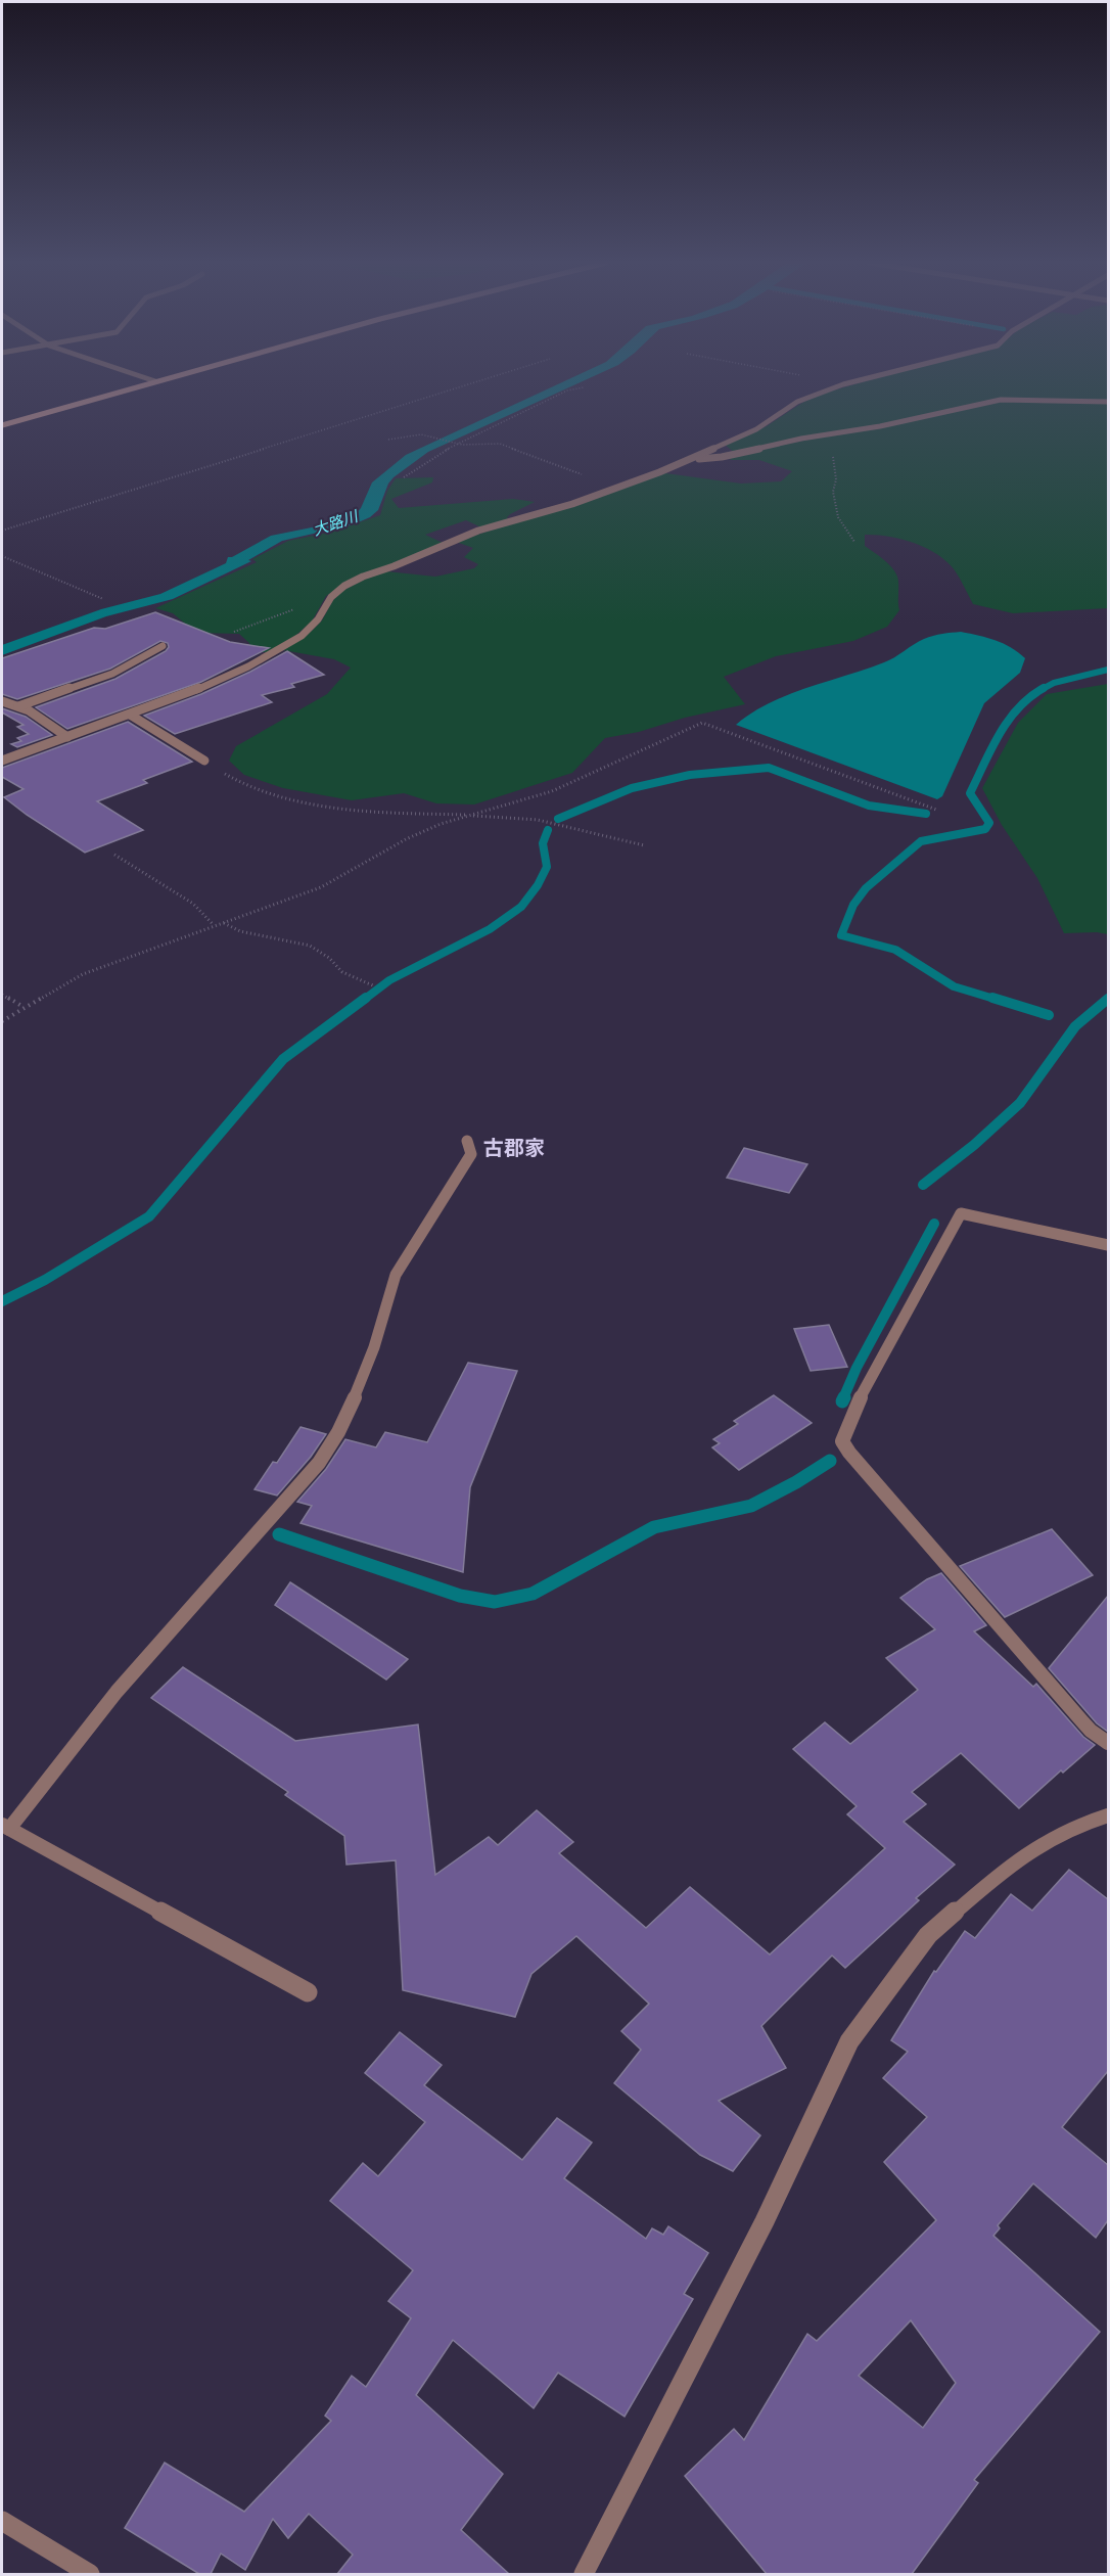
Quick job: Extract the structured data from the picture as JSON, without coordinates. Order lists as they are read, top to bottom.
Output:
{
  "districts": ["古郡家"],
  "water": ["大路川"]
}
